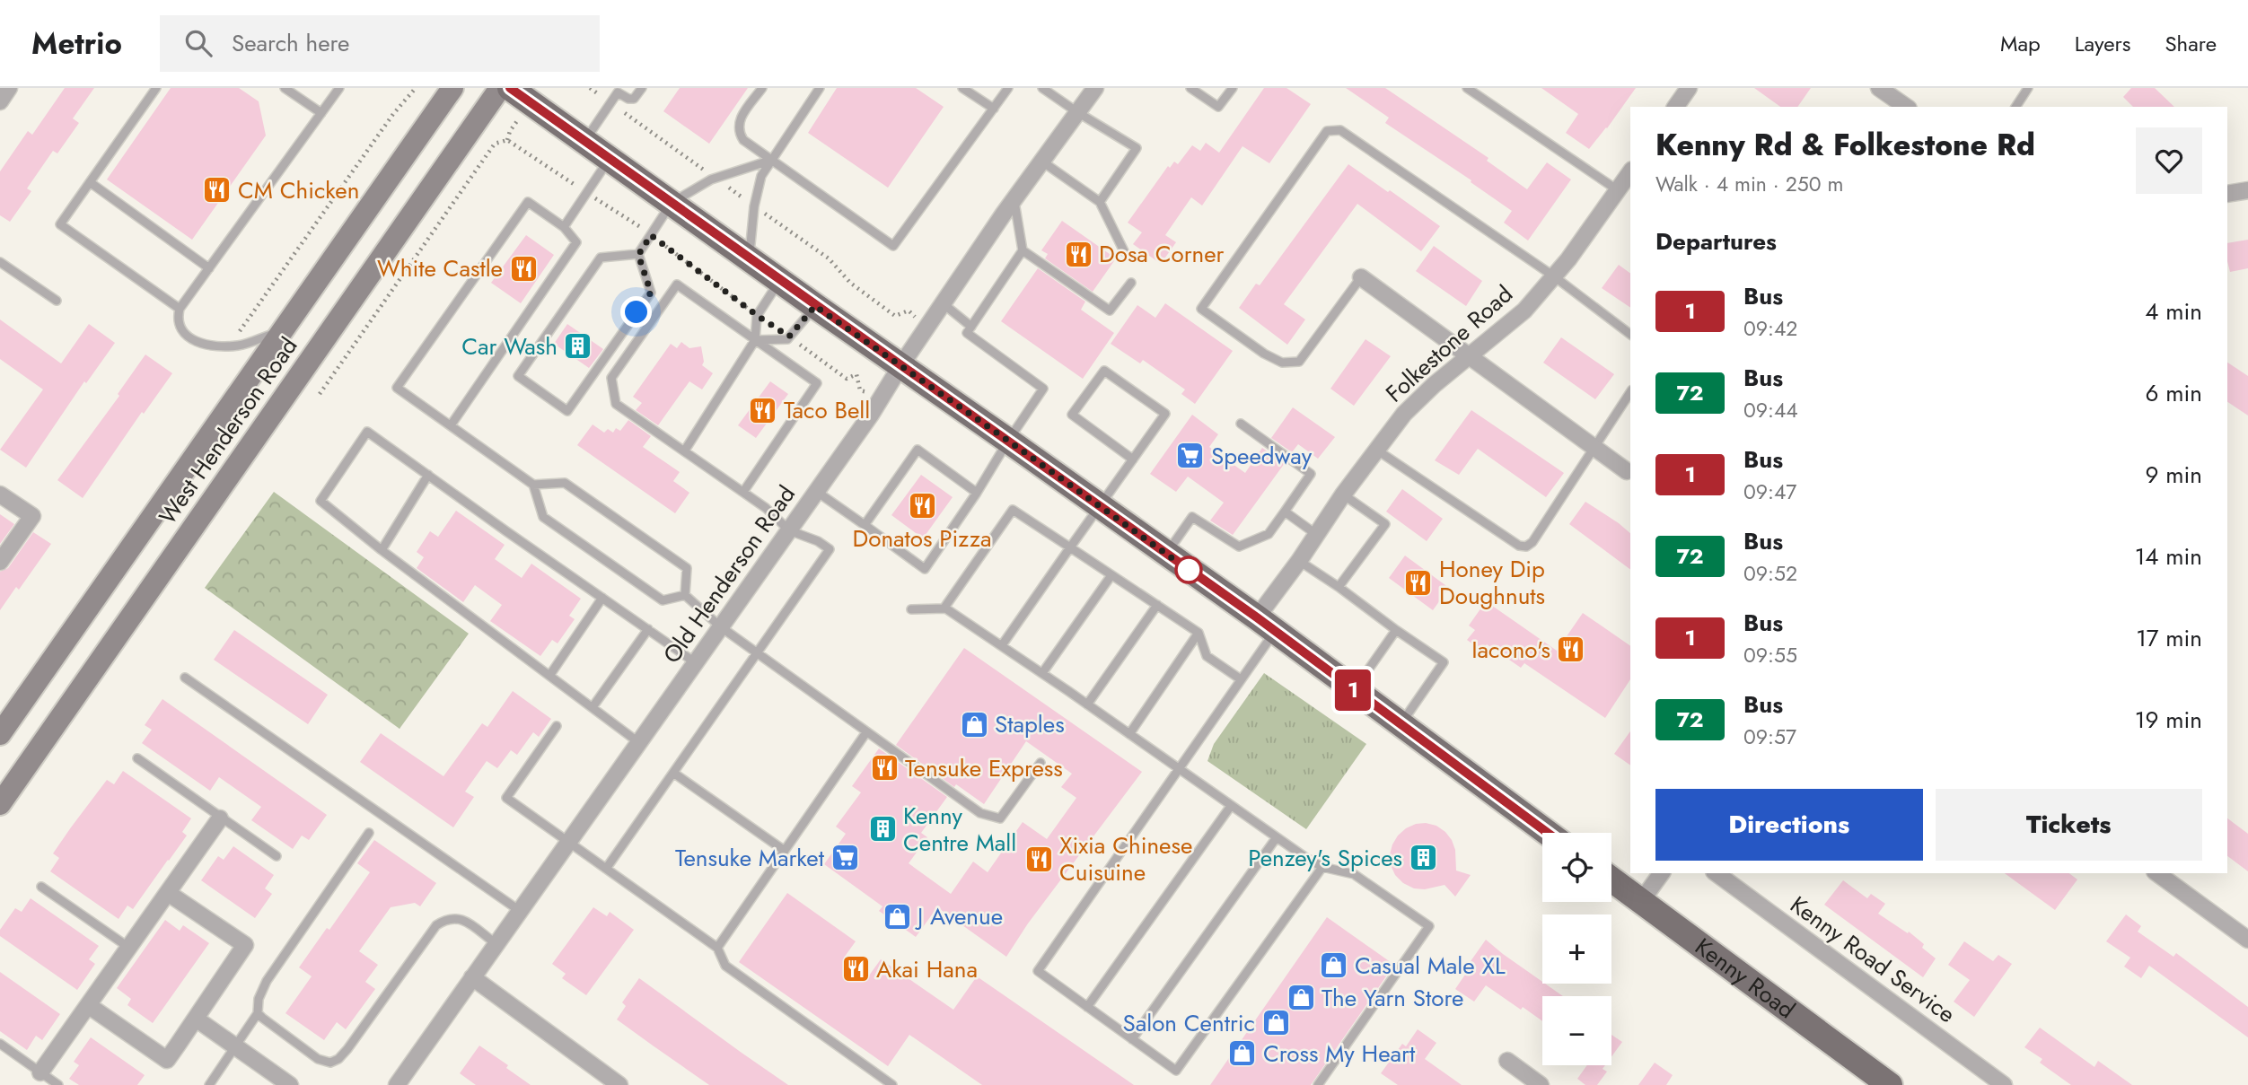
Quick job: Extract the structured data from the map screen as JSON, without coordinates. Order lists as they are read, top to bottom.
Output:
{
  "streets": {
    "main road": ["West Henderson Road", "Kenny Road"],
    "street": ["Folkestone Road", "Old Henderson Road", "Kenny Road Service"]
  },
  "places": {
    "restaurant": [
      "CM Chicken",
      "Dosa Corner",
      "White Castle",
      "Taco Bell",
      "Donatos Pizza",
      "Honey Dip Doughnuts",
      "Iacono's",
      "Tensuke Express",
      "Xixia Chinese Cuisuine",
      "Akai Hana"
    ],
    "building": ["Car Wash", "Kenny Centre Mall", "Penzey's Spices"],
    "supermarket": ["Speedway", "Tensuke Market"],
    "shop": [
      "Staples",
      "J Avenue",
      "Casual Male XL",
      "The Yarn Store",
      "Salon Centric",
      "Cross My Heart"
    ]
  },
  "lines": ["bus line 1"],
  "page": {
    "header": "Metrio",
    "search": "Search here",
    "nav": ["Map", "Layers", "Share"],
    "on_map": "1",
    "heading": [
      ["Kenny Rd & Folkestone Rd", "Walk · 4 min · 250 m"],
      "Departures"
    ],
    "list": [
      {
        "mark": "1",
        "name": "Bus",
        "note": "09:42",
        "value": "4 min"
      },
      {
        "mark": "72",
        "name": "Bus",
        "note": "09:44",
        "value": "6 min"
      },
      {
        "mark": "1",
        "name": "Bus",
        "note": "09:47",
        "value": "9 min"
      },
      {
        "mark": "72",
        "name": "Bus",
        "note": "09:52",
        "value": "14 min"
      },
      {
        "mark": "1",
        "name": "Bus",
        "note": "09:55",
        "value": "17 min"
      },
      {
        "mark": "72",
        "name": "Bus",
        "note": "09:57",
        "value": "19 min"
      }
    ],
    "buttons": ["Directions", "Tickets"],
    "map_buttons": ["+", "−"]
  }
}
